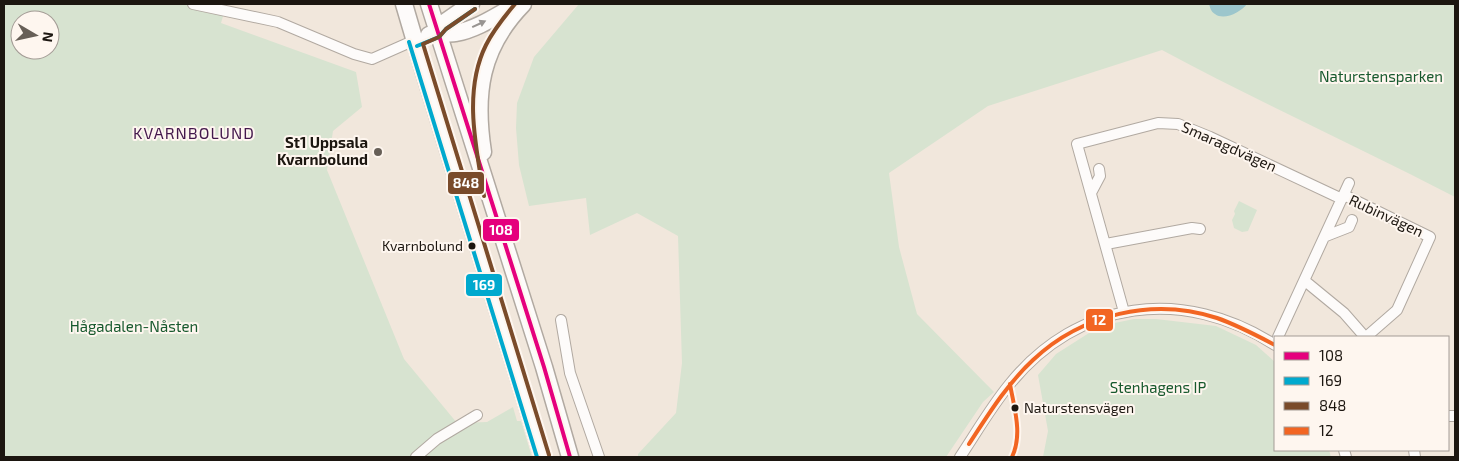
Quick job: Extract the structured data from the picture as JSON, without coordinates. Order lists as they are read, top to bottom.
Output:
{
  "streets": {
    "street": ["Smaragdvägen", "Rubinvägen"]
  },
  "crossings": [
    ["Smaragdvägen", "Rubinvägen"]
  ],
  "districts": ["KVARNBOLUND"],
  "parks": ["Naturstensparken", "Hågadalen-Nåsten", "Stenhagens IP"],
  "places": ["St1 Uppsala Kvarnbolund", "Kvarnbolund", "Naturstensvägen"],
  "lines": [
    "transit line 108",
    "transit line 848",
    "transit line 169",
    "transit line 12"
  ],
  "legend": [
    "108",
    "169",
    "848",
    "12"
  ],
  "north": "right"
}
